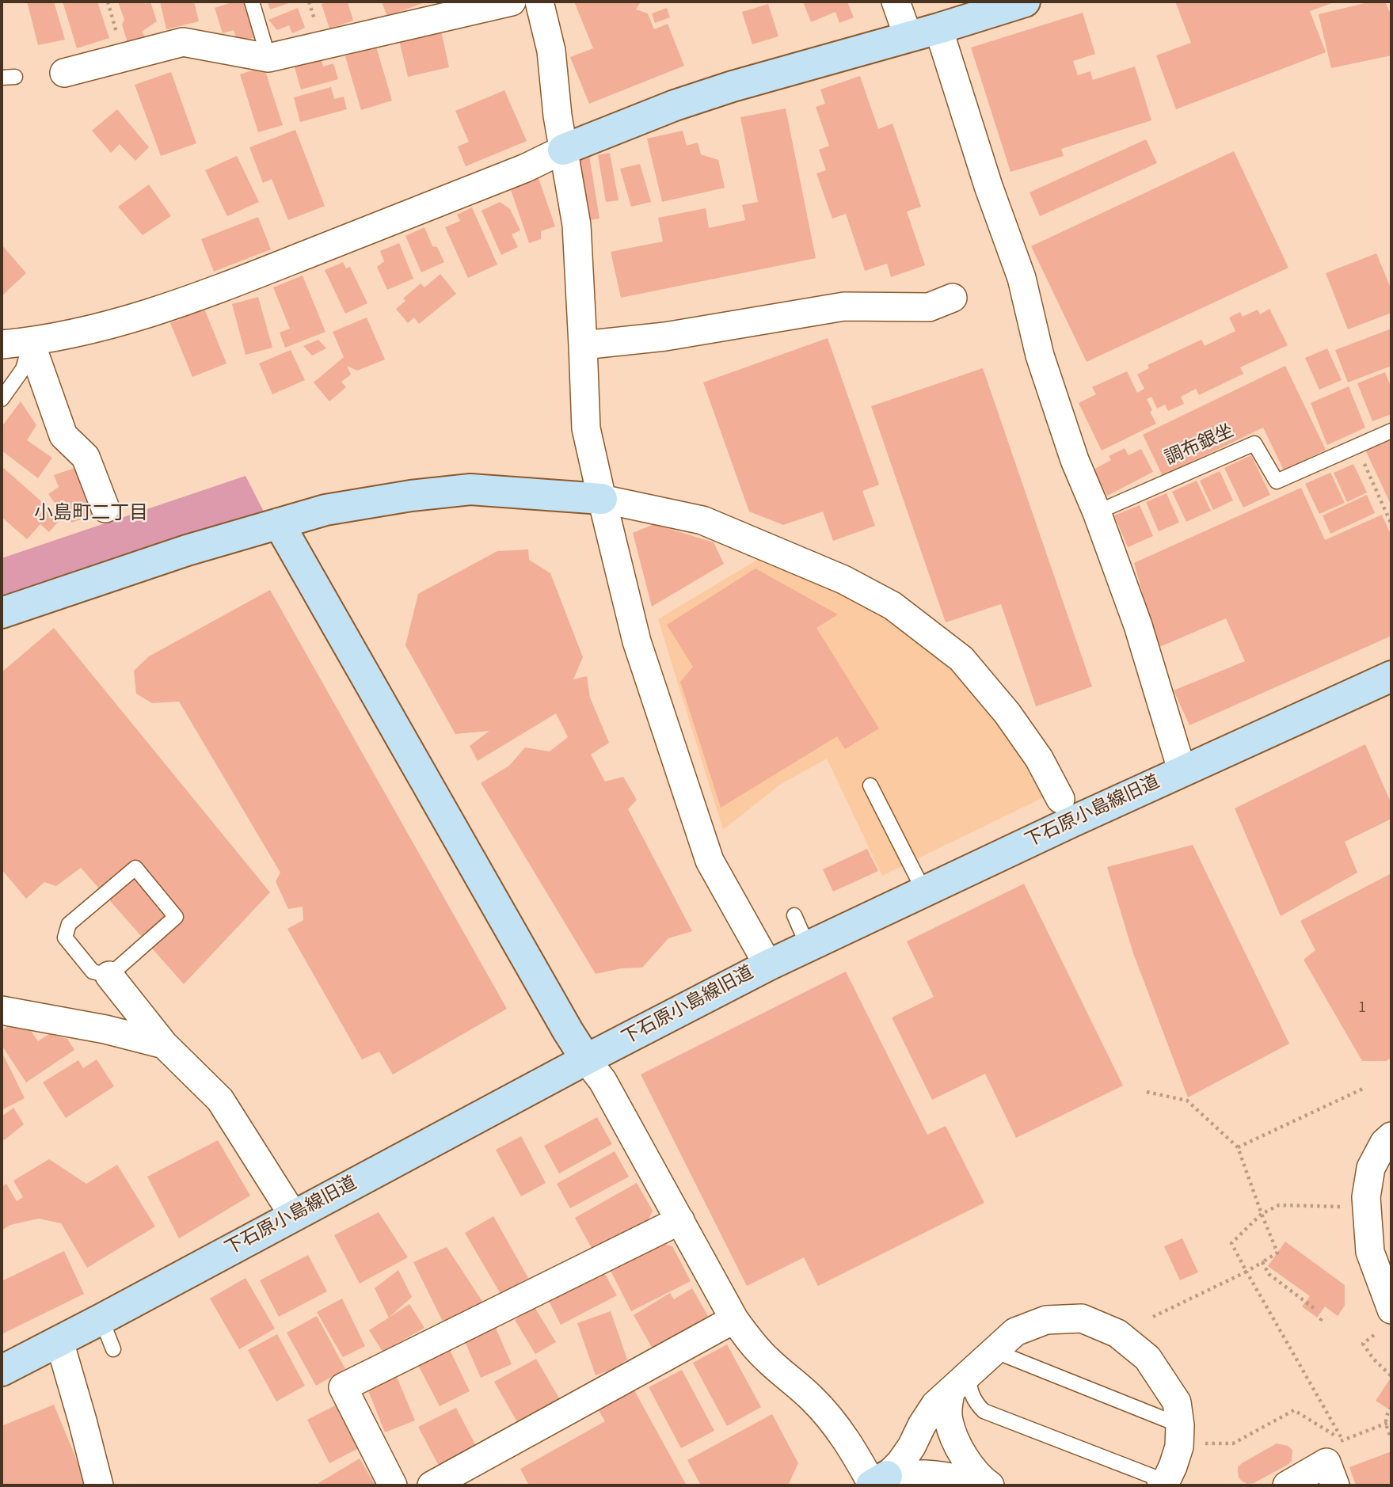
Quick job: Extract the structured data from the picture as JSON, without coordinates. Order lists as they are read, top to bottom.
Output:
{
  "streets": {
    "street": ["下石原小島線旧道"],
    "lane": ["調布銀坐"]
  },
  "districts": ["小島町二丁目"],
  "house_numbers": ["1"]
}
